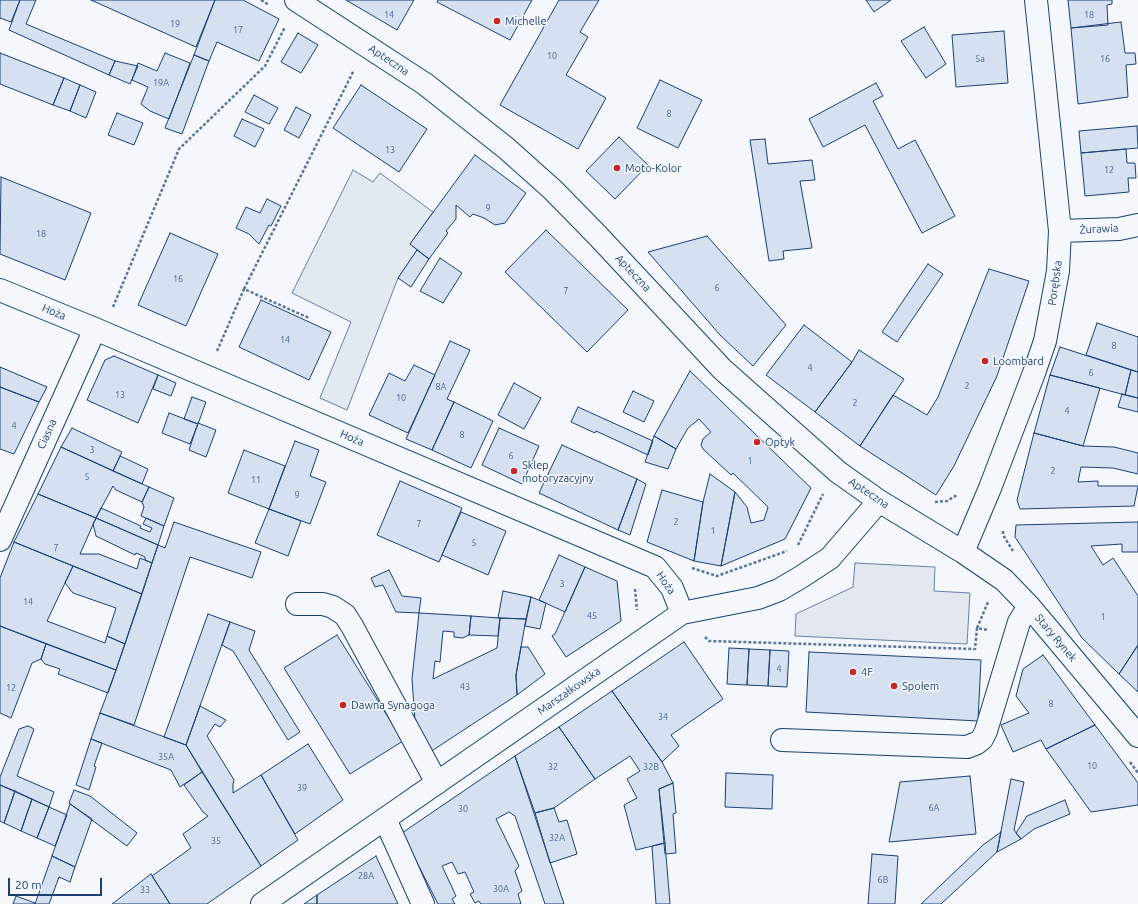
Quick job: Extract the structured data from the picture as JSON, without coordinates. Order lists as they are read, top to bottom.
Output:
{
  "streets": {
    "street": [
      "Apteczna",
      "Żurawia",
      "Porębska",
      "Hoża",
      "Ciasna",
      "Stary Rynek",
      "Marszałkowska"
    ]
  },
  "crossings": [
    ["Apteczna", "Porębska"],
    ["Apteczna", "Stary Rynek"],
    ["Apteczna", "Marszałkowska"],
    ["Żurawia", "Porębska"],
    ["Porębska", "Stary Rynek"],
    ["Hoża", "Ciasna"],
    ["Hoża", "Marszałkowska"]
  ],
  "places": [
    "Michelle",
    "Moto-Kolor",
    "Loombard",
    "Optyk",
    "Sklep motoryzacyjny",
    "4F",
    "Społem",
    "Dawna Synagoga"
  ],
  "house_numbers": [
    "14",
    "18",
    "19",
    "17",
    "10",
    "5a",
    "16",
    "19A",
    "8",
    "13",
    "12",
    "9",
    "18",
    "16",
    "6",
    "7",
    "14",
    "8",
    "4",
    "6",
    "2",
    "8A",
    "13",
    "10",
    "2",
    "4",
    "4",
    "8",
    "3",
    "6",
    "1",
    "2",
    "5",
    "11",
    "9",
    "2",
    "7",
    "1",
    "5",
    "7",
    "3",
    "14",
    "45",
    "1",
    "4",
    "43",
    "12",
    "8",
    "34",
    "35A",
    "10",
    "32",
    "32B",
    "39",
    "6A",
    "30",
    "32A",
    "35",
    "28A",
    "6B",
    "30A",
    "33"
  ],
  "scale_bar": "20 m"
}
